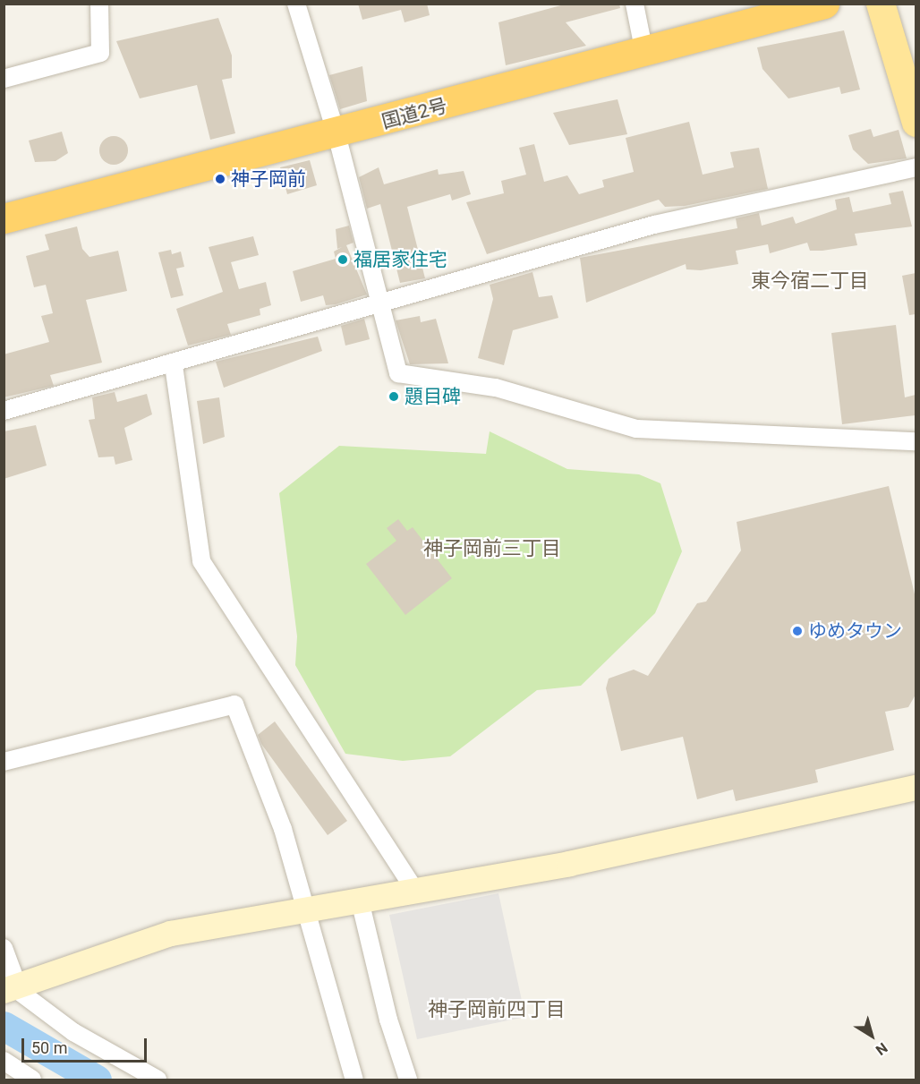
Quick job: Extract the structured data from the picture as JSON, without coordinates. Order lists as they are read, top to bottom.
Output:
{
  "streets": {
    "highway": ["国道2号"]
  },
  "districts": ["東今宿二丁目", "神子岡前三丁目", "神子岡前四丁目"],
  "places": [
    "神子岡前",
    "福居家住宅",
    "題目碑",
    "ゆめタウン"
  ],
  "scale_bar": "50 m",
  "north": "bottom right"
}
